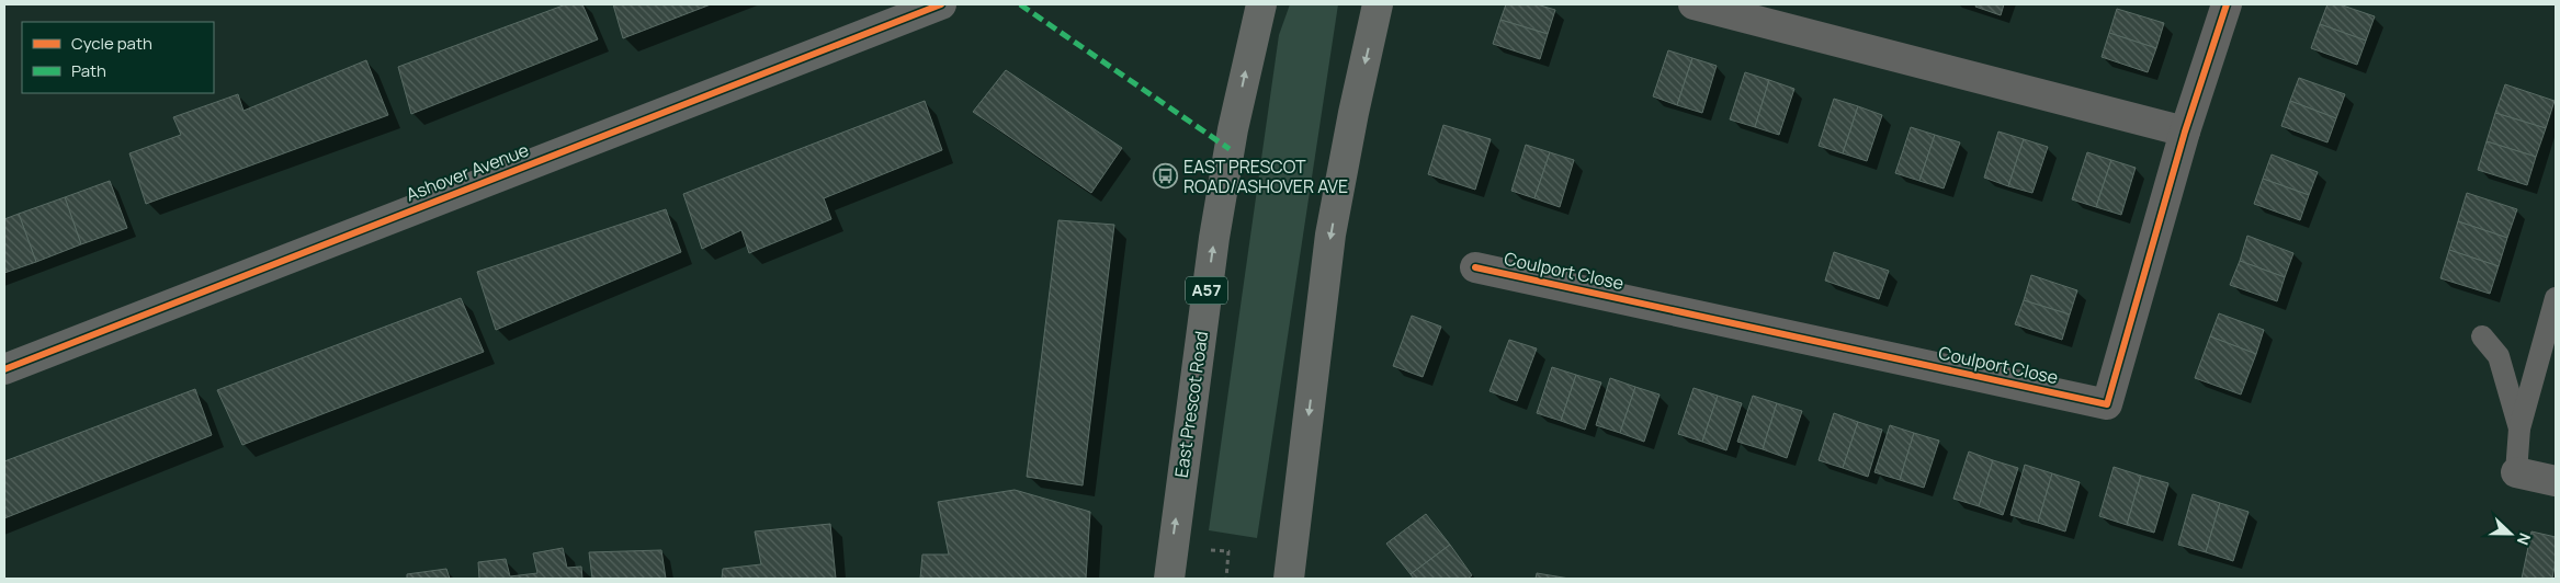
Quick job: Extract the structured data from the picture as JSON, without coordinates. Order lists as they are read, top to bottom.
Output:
{
  "streets": {
    "highway": ["A57", "East Prescot Road"],
    "street": ["Ashover Avenue", "Coulport Close"]
  },
  "places": {
    "bus stop": ["EAST PRESCOT ROAD/ASHOVER AVE"]
  },
  "legend": ["Cycle path", "Path"],
  "north": "right"
}
